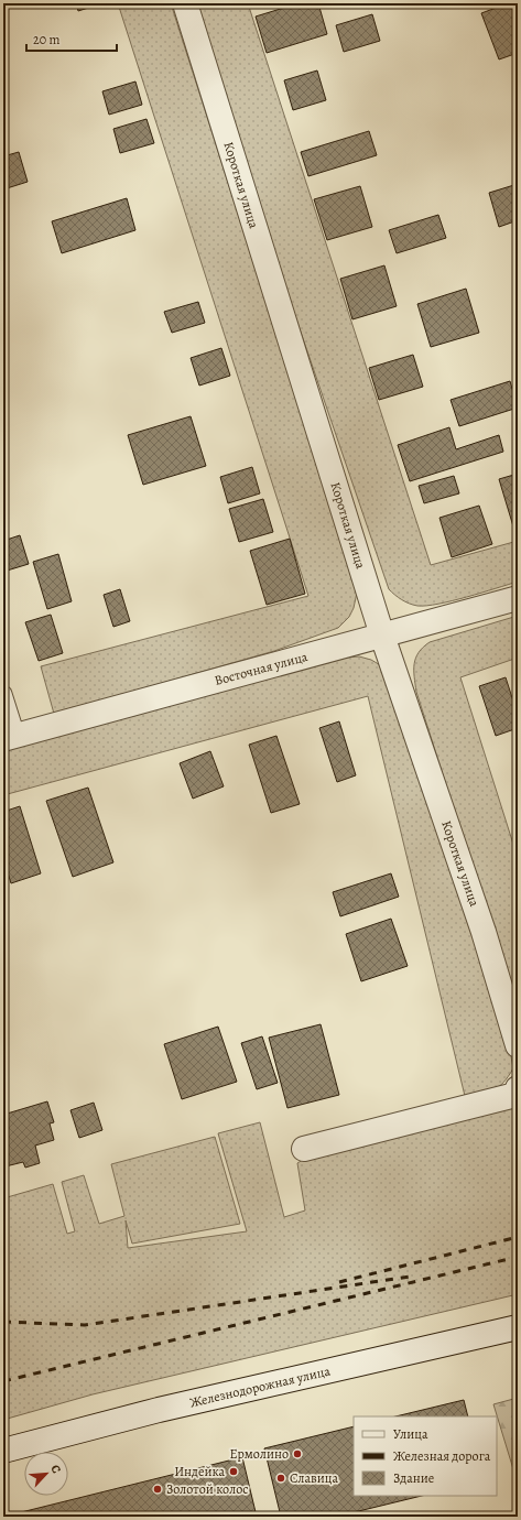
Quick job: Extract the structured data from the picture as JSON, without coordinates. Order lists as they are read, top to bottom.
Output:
{
  "streets": {
    "street": ["Короткая улица", "Восточная улица", "Железнодорожная улица"]
  },
  "crossings": [
    ["Короткая улица", "Восточная улица"]
  ],
  "places": [
    "Ермолино",
    "Индейка",
    "Славица",
    "Золотой колос"
  ],
  "legend": ["Улица", "Железная дорога", "Здание"],
  "scale_bar": "20 m",
  "north": "top right"
}
